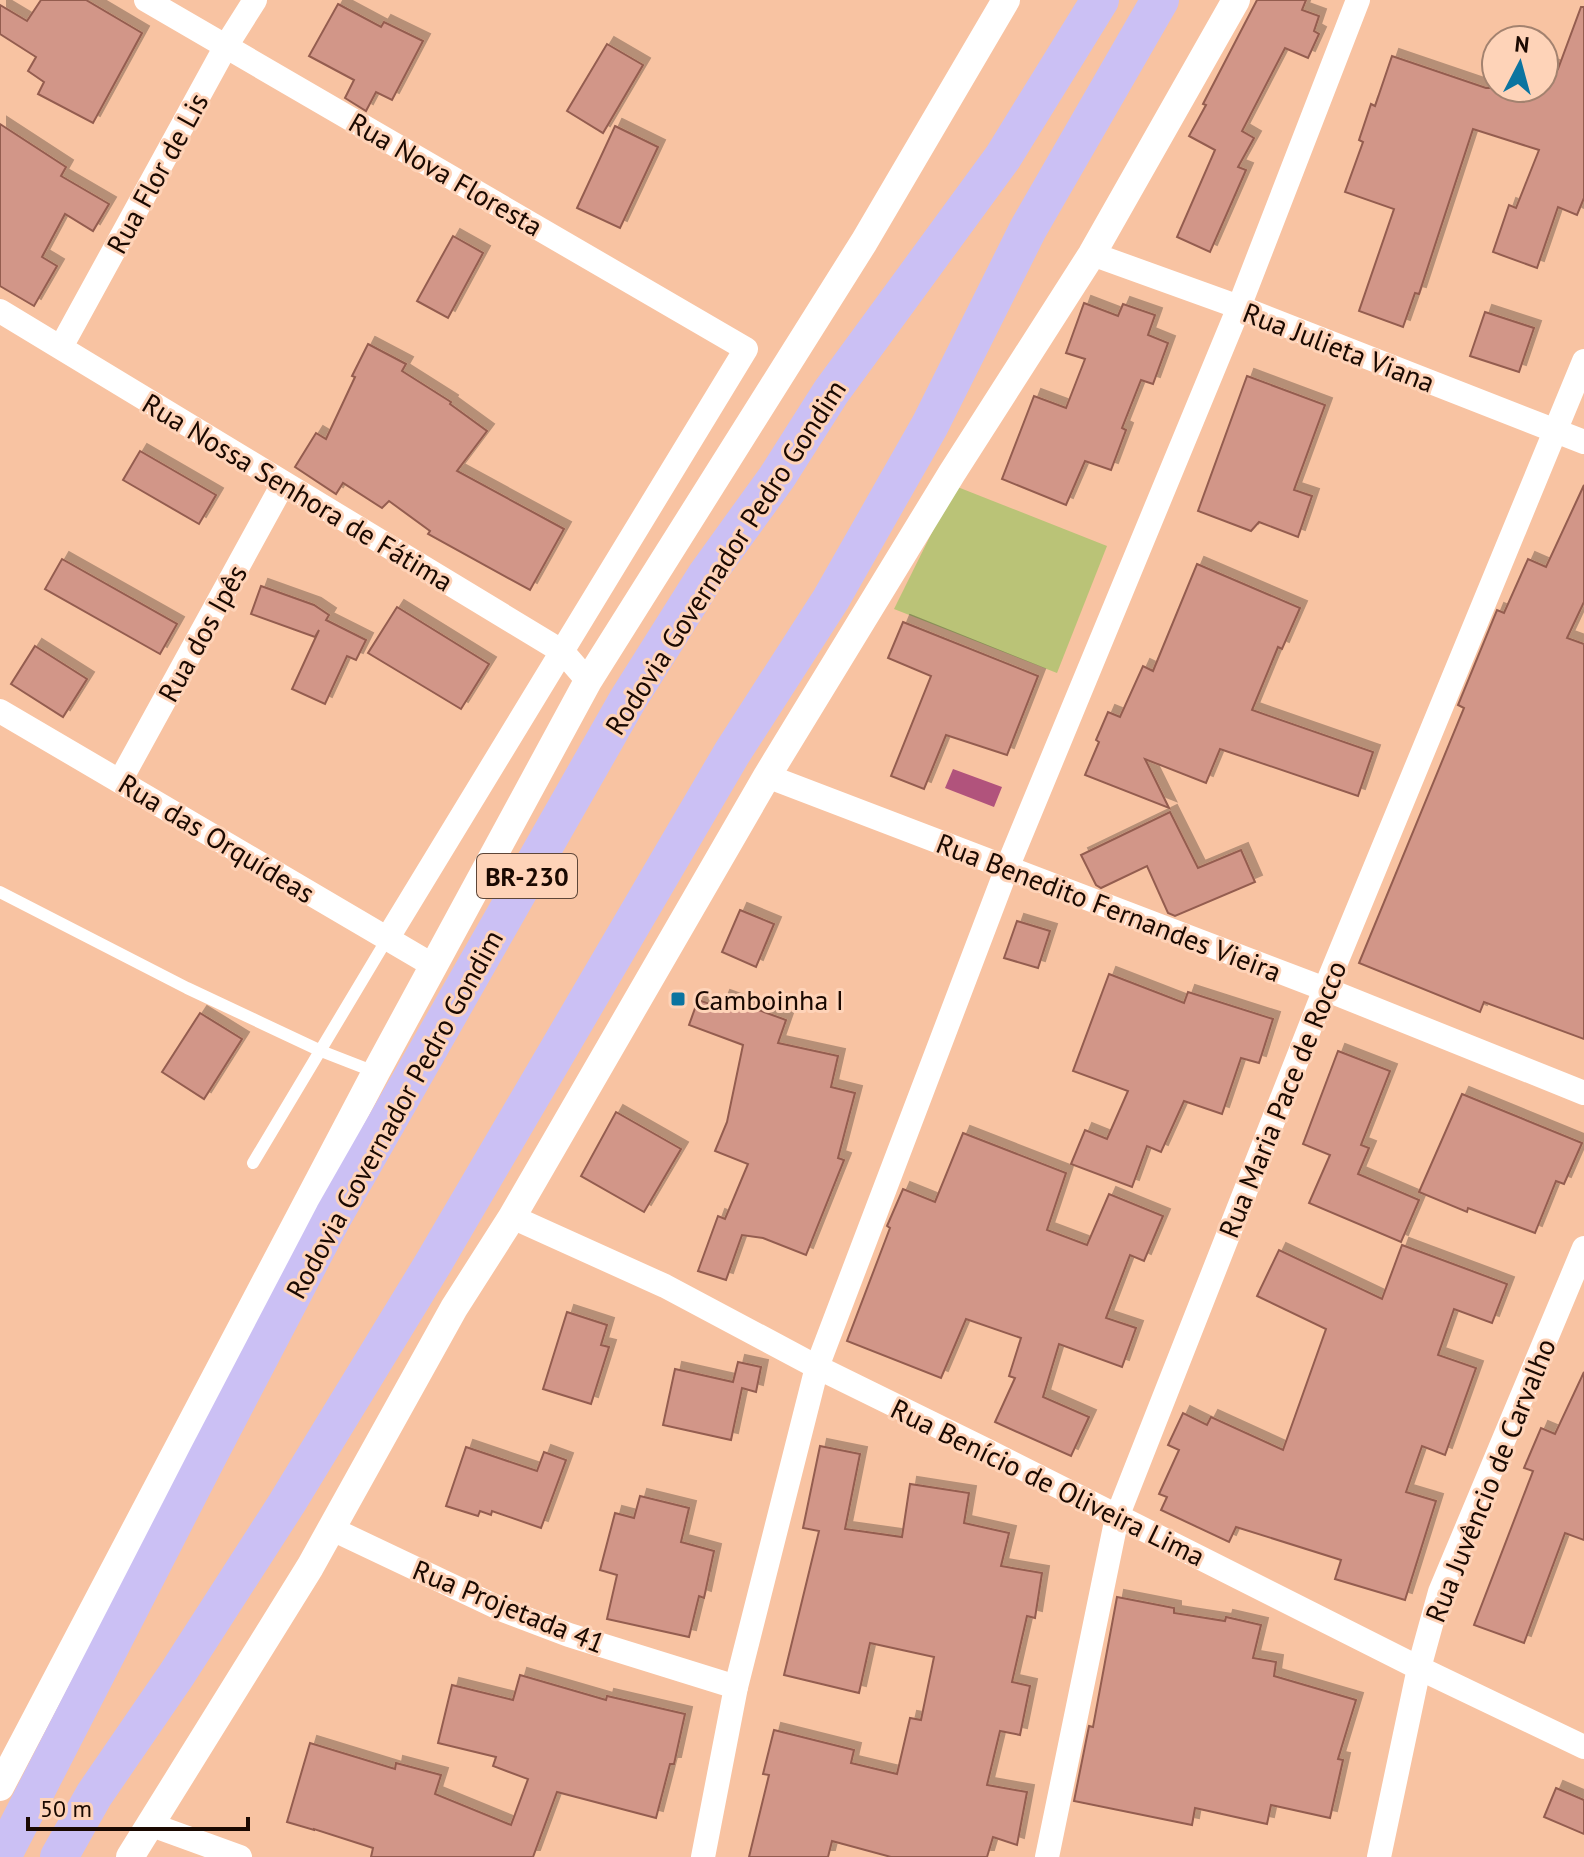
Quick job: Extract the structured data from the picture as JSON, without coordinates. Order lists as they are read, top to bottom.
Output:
{
  "streets": {
    "highway": ["Rodovia Governador Pedro Gondim", "BR-230"],
    "street": [
      "Rua Flor de Lis",
      "Rua Nova Floresta",
      "Rua Julieta Viana",
      "Rua Nossa Senhora de Fátima",
      "Rua dos Ipês",
      "Rua das Orquídeas",
      "Rua Benedito Fernandes Vieira",
      "Rua Maria Pace de Rocco",
      "Rua Juvêncio de Carvalho",
      "Rua Benício de Oliveira Lima",
      "Rua Projetada 41"
    ]
  },
  "crossings": [
    ["Rua Flor de Lis", "Rua Nova Floresta"],
    ["Rua Flor de Lis", "Rua Nossa Senhora de Fátima"],
    ["Rua Nova Floresta", "Rua Nossa Senhora de Fátima"],
    ["Rua Julieta Viana", "Rua Maria Pace de Rocco"],
    ["Rua Nossa Senhora de Fátima", "Rua dos Ipês"],
    ["Rua dos Ipês", "Rua das Orquídeas"],
    ["Rua Benedito Fernandes Vieira", "Rua Maria Pace de Rocco"],
    ["Rua Maria Pace de Rocco", "Rua Benício de Oliveira Lima"],
    ["Rua Juvêncio de Carvalho", "Rua Benício de Oliveira Lima"]
  ],
  "places": {
    "transit": ["Camboinha I"]
  },
  "scale_bar": "50 m",
  "north": "top"
}
